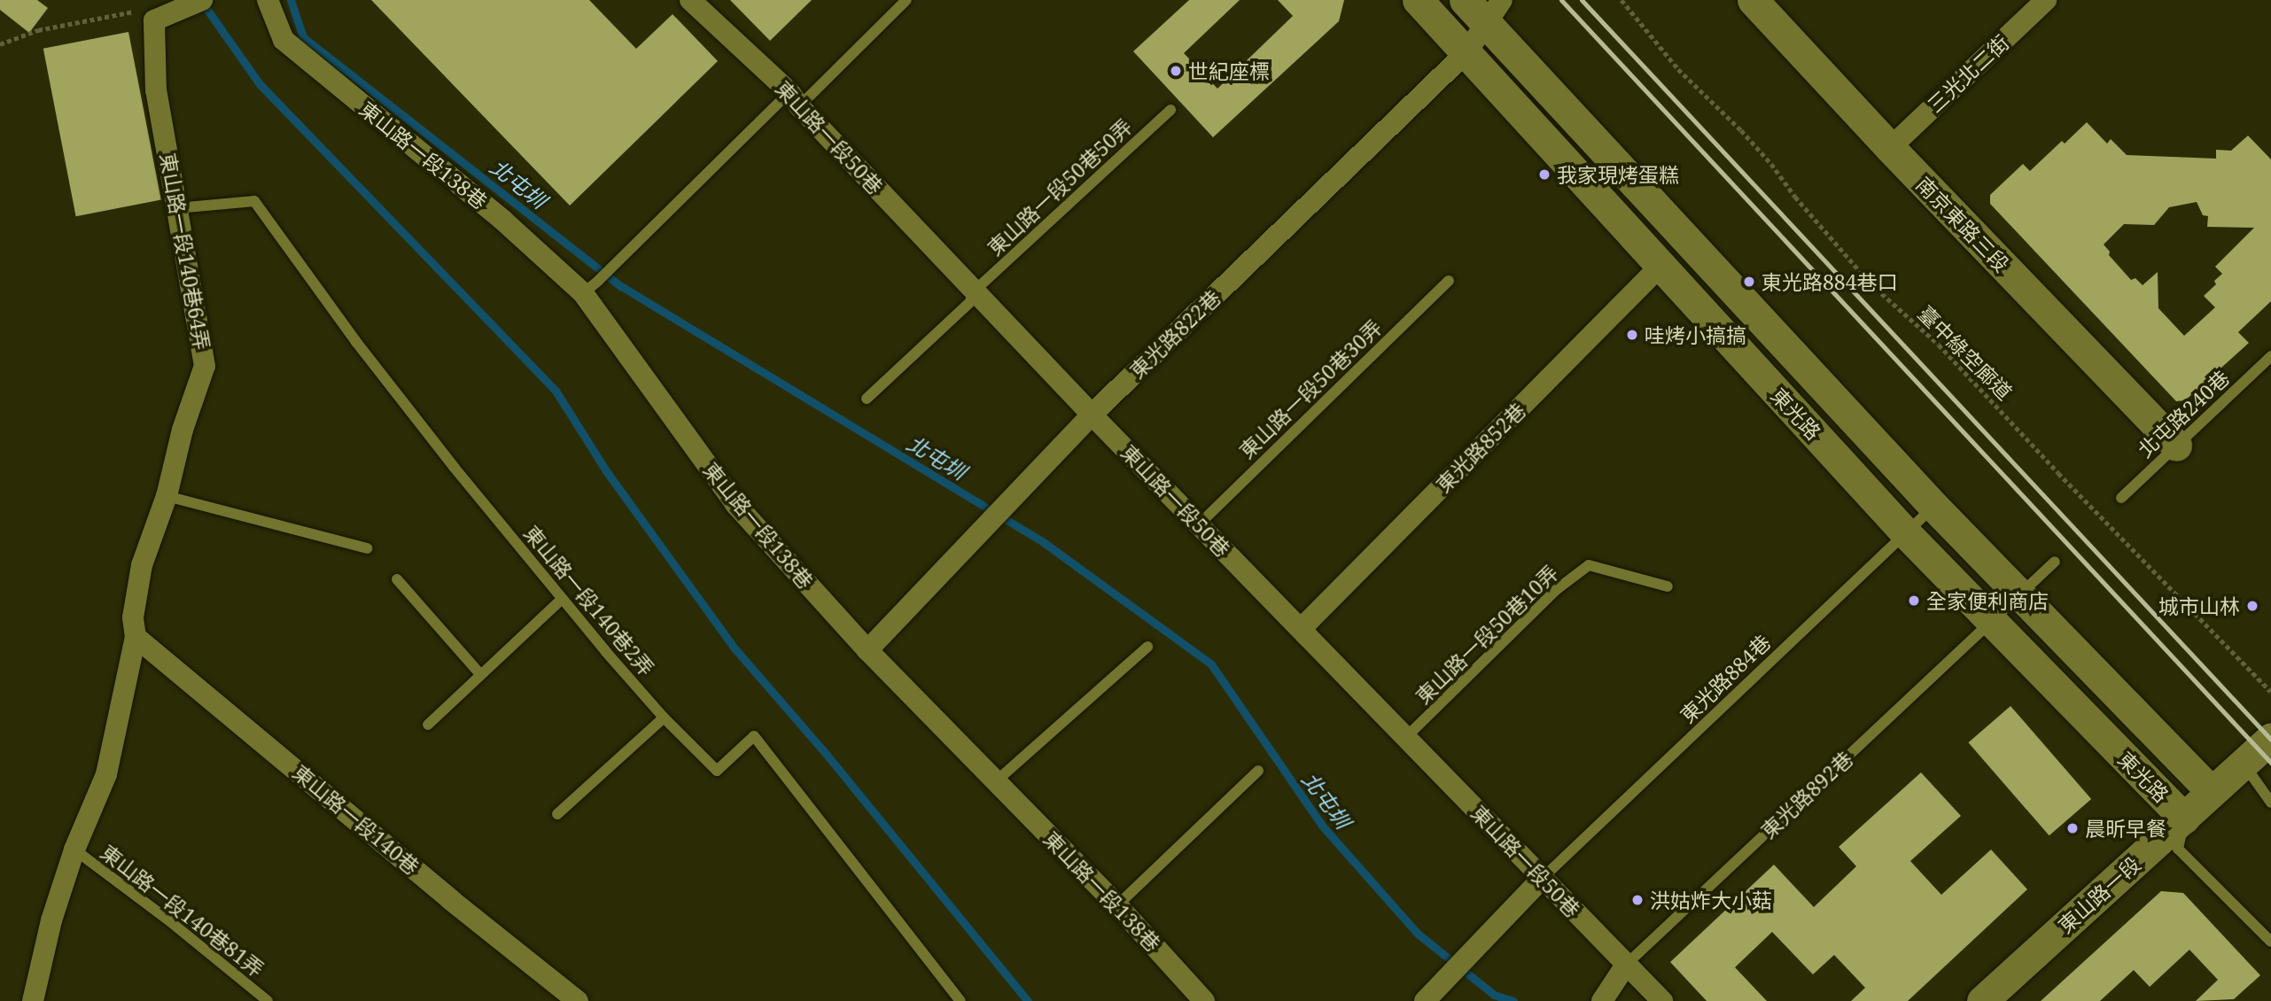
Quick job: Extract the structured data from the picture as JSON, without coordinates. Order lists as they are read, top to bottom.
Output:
{
  "streets": {
    "street": [
      "三光北二街",
      "東山路一段50巷",
      "東山路一段138巷",
      "南京東路三段",
      "東山路一段140巷64弄",
      "東光路822巷",
      "東光路",
      "東光路852巷",
      "東光路892巷",
      "東山路一段140巷",
      "東山路一段"
    ],
    "lane": [
      "東山路一段50巷50弄",
      "東山路一段50巷30弄",
      "北屯路240巷",
      "東山路一段140巷2弄",
      "東山路一段50巷10弄",
      "東光路884巷",
      "東山路一段140巷81弄"
    ],
    "path": ["臺中綠空廊道"]
  },
  "crossings": [
    ["三光北二街", "南京東路三段"],
    ["東山路一段50巷", "東山路一段50巷50弄"],
    ["東山路一段50巷", "東光路822巷"],
    ["東山路一段50巷", "東山路一段50巷30弄"],
    ["東山路一段50巷", "東光路852巷"],
    ["東山路一段50巷", "東山路一段50巷10弄"],
    ["東山路一段50巷", "東光路884巷"],
    ["東山路一段50巷", "東光路892巷"],
    ["東山路一段138巷", "東光路822巷"],
    ["南京東路三段", "北屯路240巷"],
    ["東山路一段140巷64弄", "東山路一段140巷2弄"],
    ["東山路一段140巷64弄", "東山路一段140巷"],
    ["東山路一段140巷64弄", "東山路一段140巷81弄"],
    ["東光路822巷", "東光路"],
    ["東光路", "東光路852巷"],
    ["東光路", "東光路884巷"],
    ["東光路", "東光路892巷"],
    ["東光路", "東山路一段"]
  ],
  "water": ["北屯圳"],
  "places": [
    "世紀座標",
    "我家現烤蛋糕",
    "東光路884巷口",
    "哇烤小搞搞",
    "全家便利商店",
    "城市山林",
    "晨昕早餐",
    "洪姑炸大小菇"
  ]
}
